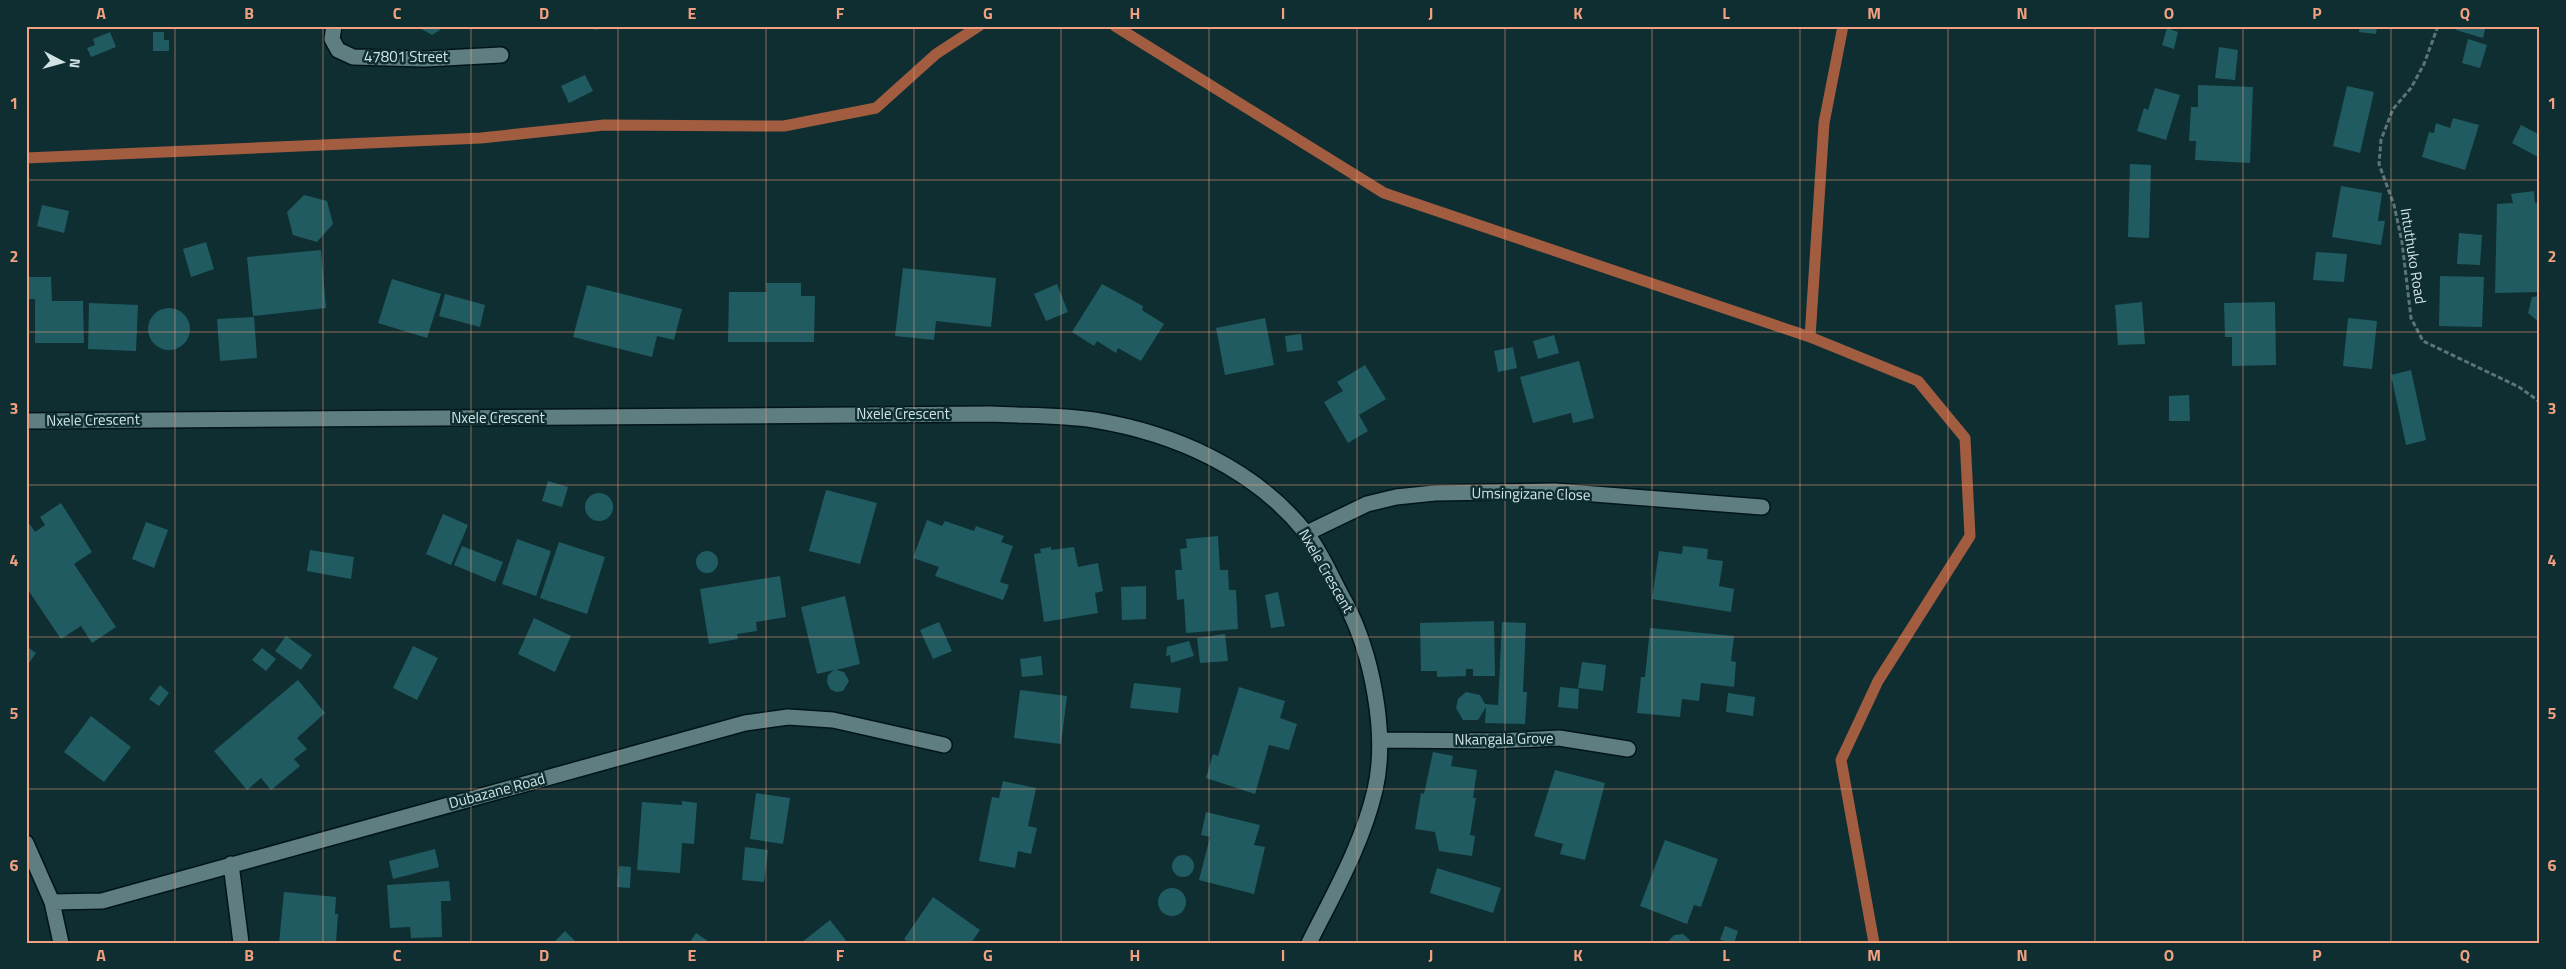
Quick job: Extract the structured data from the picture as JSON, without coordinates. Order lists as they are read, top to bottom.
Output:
{
  "streets": {
    "street": [
      "47801 Street",
      "Nxele Crescent",
      "Umsingizane Close",
      "Nkangala Grove",
      "Dubazane Road"
    ],
    "path": ["Intuthuko Road"]
  },
  "crossings": [
    ["Nxele Crescent", "Umsingizane Close"],
    ["Nxele Crescent", "Nkangala Grove"]
  ],
  "north": "right",
  "grid": {
    "columns": [
      "A",
      "B",
      "C",
      "D",
      "E",
      "F",
      "G",
      "H",
      "I",
      "J",
      "K",
      "L",
      "M",
      "N",
      "O",
      "P",
      "Q"
    ],
    "rows": [
      "1",
      "2",
      "3",
      "4",
      "5",
      "6"
    ]
  }
}
